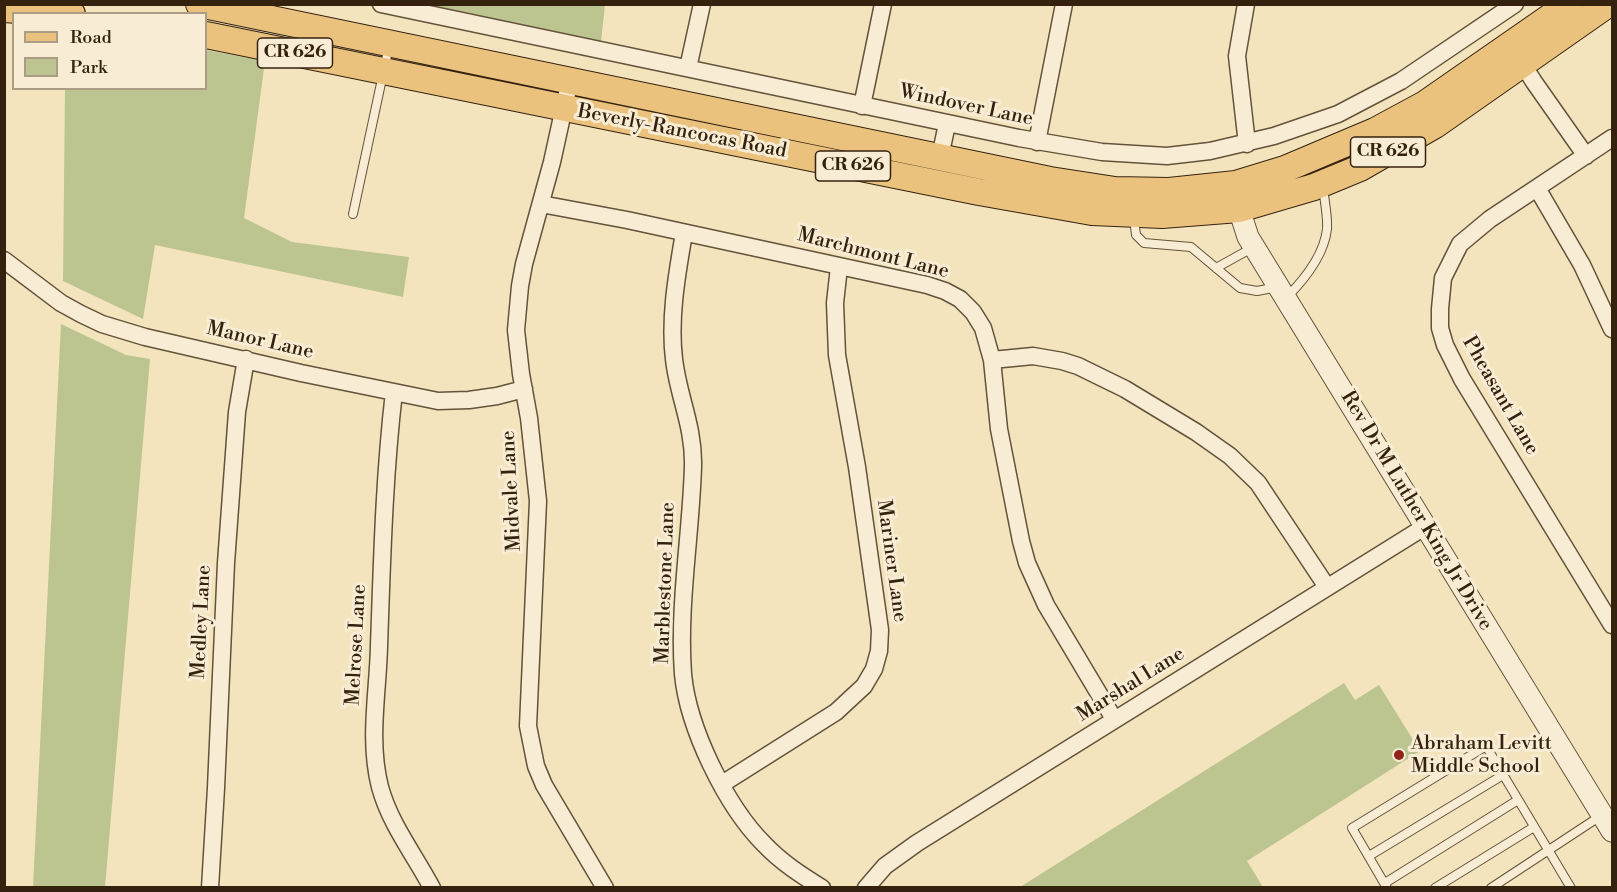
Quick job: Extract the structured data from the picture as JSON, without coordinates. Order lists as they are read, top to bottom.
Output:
{
  "streets": {
    "main road": ["CR 626", "Beverly-Rancocas Road"],
    "street": [
      "Windover Lane",
      "Marchmont Lane",
      "Manor Lane",
      "Pheasant Lane",
      "Midvale Lane",
      "Rev Dr M Luther King Jr Drive",
      "Mariner Lane",
      "Marblestone Lane",
      "Medley Lane",
      "Melrose Lane",
      "Marshal Lane"
    ]
  },
  "crossings": [
    ["Beverly-Rancocas Road", "Midvale Lane"],
    ["Beverly-Rancocas Road", "Rev Dr M Luther King Jr Drive"],
    ["Marchmont Lane", "Midvale Lane"],
    ["Marchmont Lane", "Mariner Lane"],
    ["Marchmont Lane", "Marblestone Lane"],
    ["Marchmont Lane", "Marshal Lane"],
    ["Manor Lane", "Midvale Lane"],
    ["Manor Lane", "Medley Lane"],
    ["Manor Lane", "Melrose Lane"],
    ["Rev Dr M Luther King Jr Drive", "Marshal Lane"],
    ["Mariner Lane", "Marblestone Lane"]
  ],
  "places": ["Abraham Levitt Middle School"],
  "legend": ["Road", "Park"]
}
